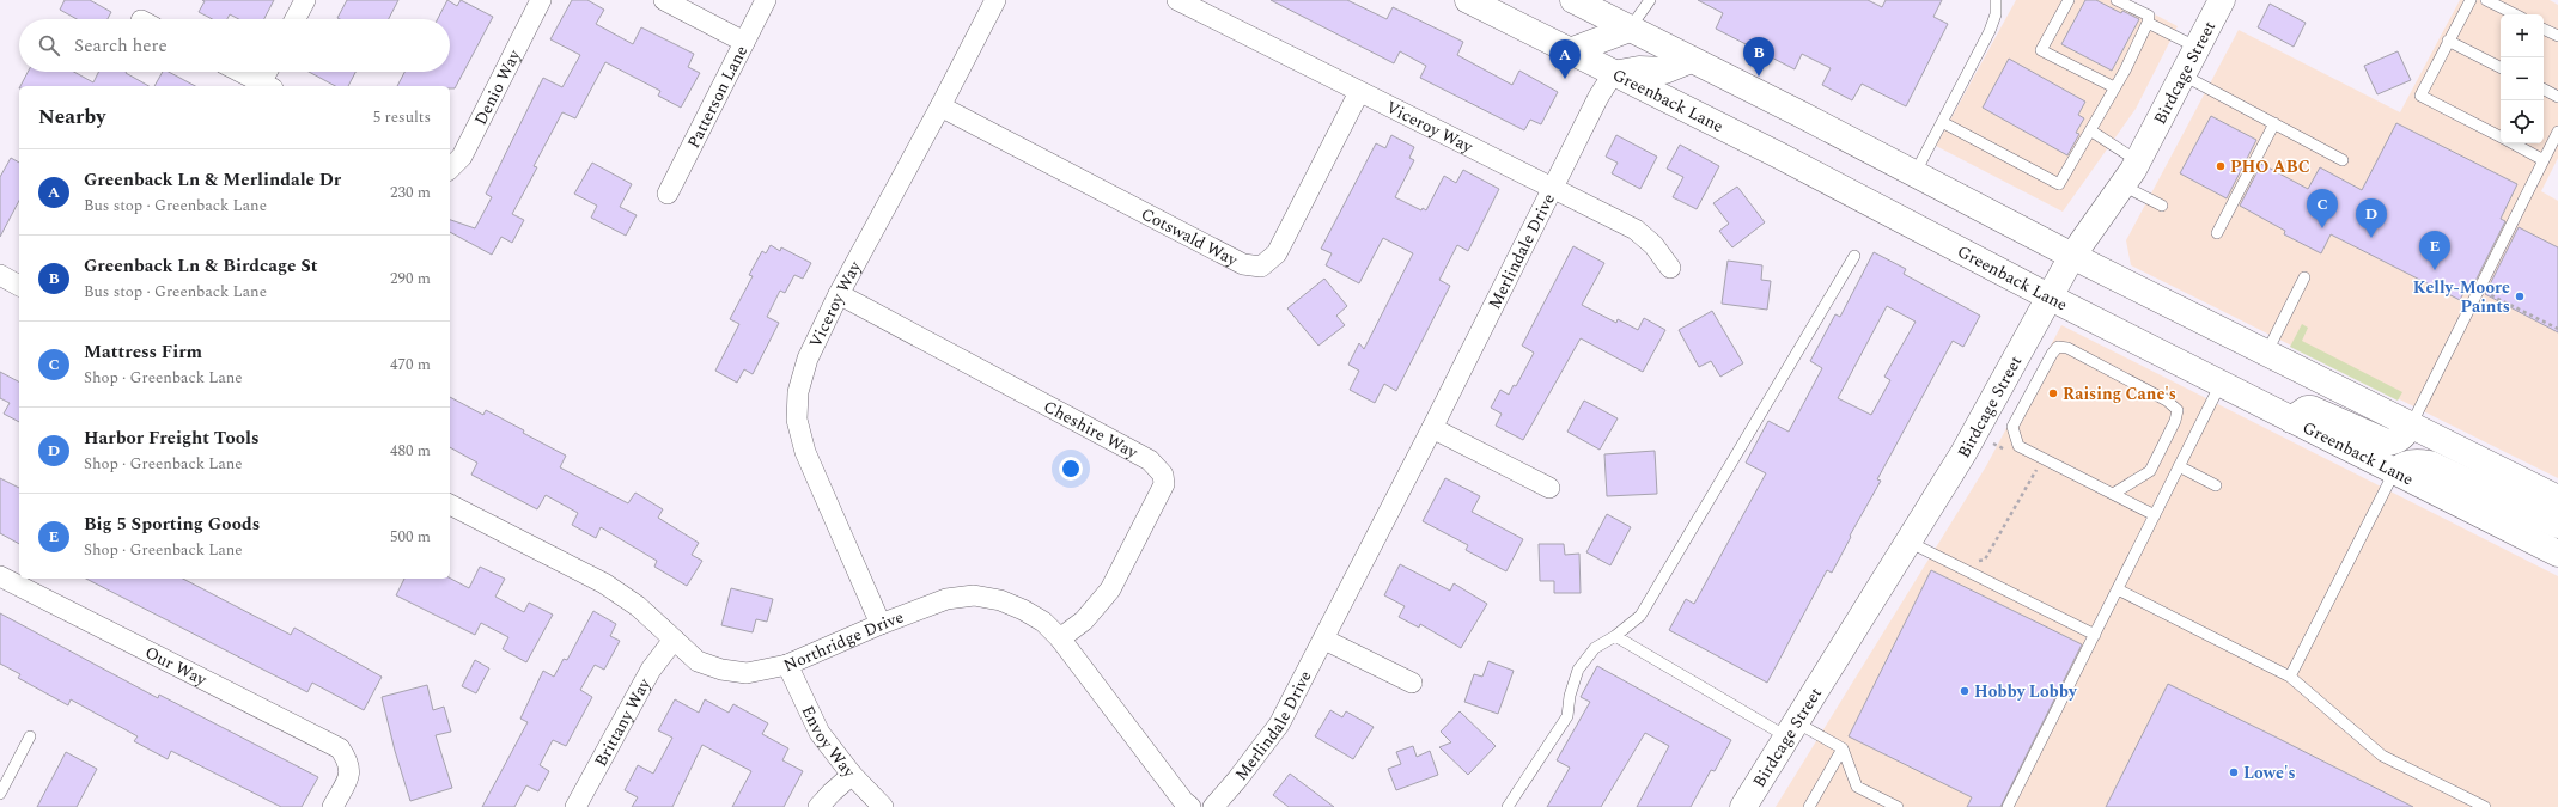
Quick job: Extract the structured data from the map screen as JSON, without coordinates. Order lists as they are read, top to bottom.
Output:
{
  "streets": {
    "main road": ["Birdcage Street", "Greenback Lane"],
    "street": [
      "Denio Way",
      "Patterson Lane",
      "Viceroy Way",
      "Cotswald Way",
      "Merlindale Drive",
      "Cheshire Way",
      "Northridge Drive",
      "Our Way",
      "Brittany Way",
      "Envoy Way"
    ]
  },
  "crossings": [
    ["Birdcage Street", "Greenback Lane"],
    ["Greenback Lane", "Merlindale Drive"],
    ["Viceroy Way", "Cotswald Way"],
    ["Viceroy Way", "Merlindale Drive"],
    ["Viceroy Way", "Cheshire Way"],
    ["Viceroy Way", "Northridge Drive"],
    ["Cheshire Way", "Northridge Drive"],
    ["Northridge Drive", "Brittany Way"],
    ["Northridge Drive", "Envoy Way"]
  ],
  "places": [
    "PHO ABC",
    "Kelly-Moore Paints",
    "Raising Cane's",
    "Hobby Lobby",
    "Lowe's"
  ],
  "page": {
    "map_buttons": ["+", "−"],
    "search": "Search here",
    "pins": [
      "B",
      "A",
      "C",
      "D",
      "E"
    ],
    "heading": ["Nearby", "5 results"],
    "list": [
      {
        "mark": "A",
        "name": "Greenback Ln & Merlindale Dr",
        "note": "Bus stop · Greenback Lane",
        "value": "230 m"
      },
      {
        "mark": "B",
        "name": "Greenback Ln & Birdcage St",
        "note": "Bus stop · Greenback Lane",
        "value": "290 m"
      },
      {
        "mark": "C",
        "name": "Mattress Firm",
        "note": "Shop · Greenback Lane",
        "value": "470 m"
      },
      {
        "mark": "D",
        "name": "Harbor Freight Tools",
        "note": "Shop · Greenback Lane",
        "value": "480 m"
      },
      {
        "mark": "E",
        "name": "Big 5 Sporting Goods",
        "note": "Shop · Greenback Lane",
        "value": "500 m"
      }
    ]
  }
}
